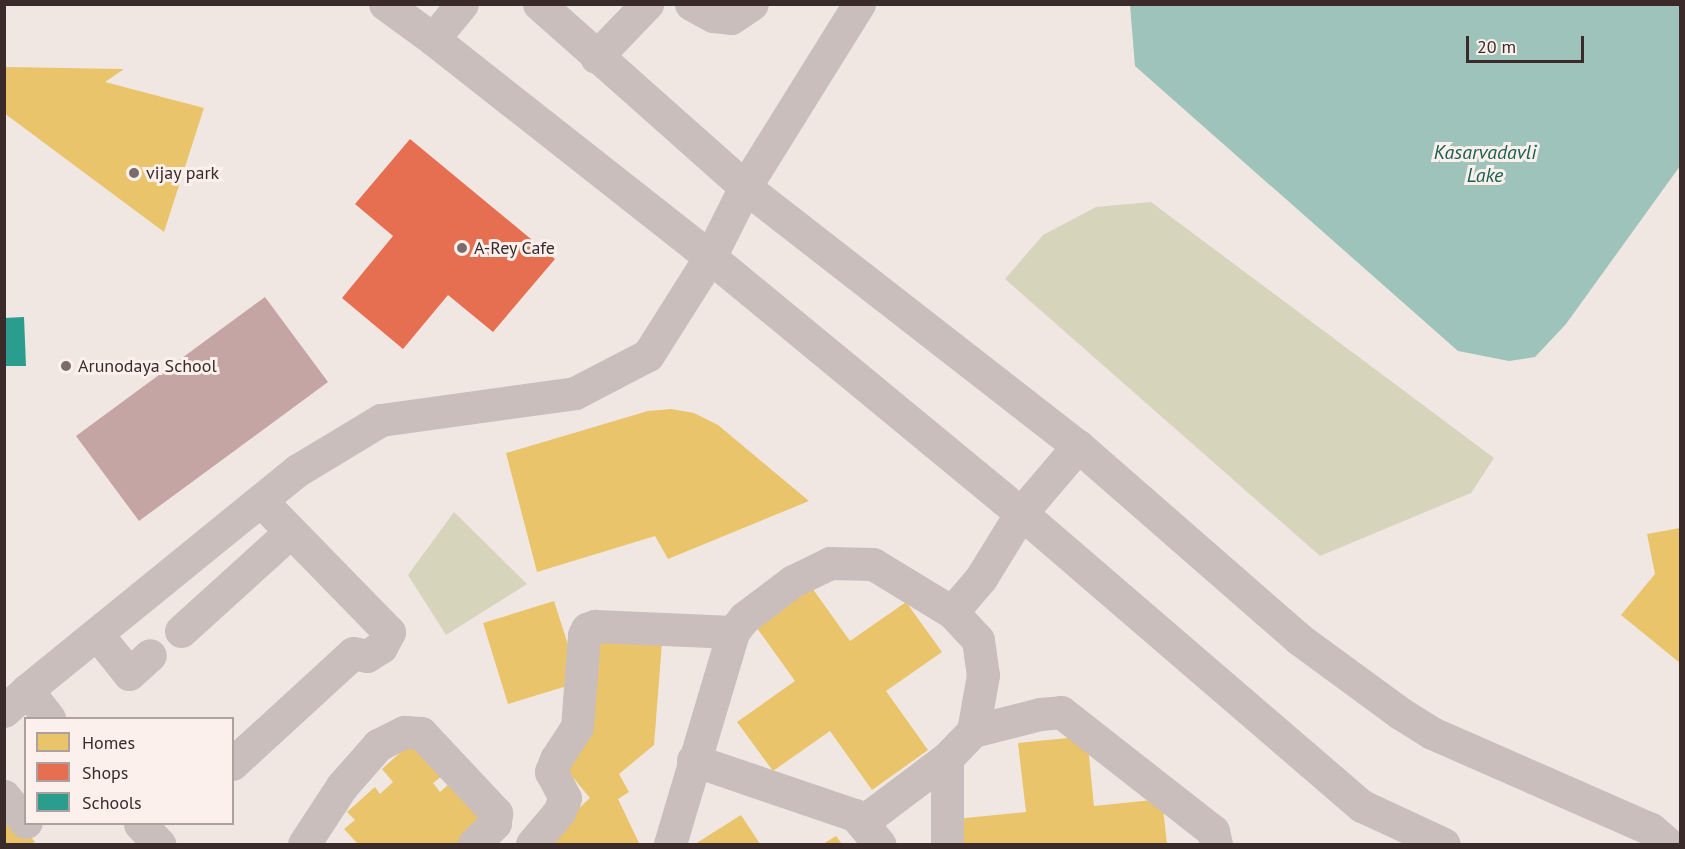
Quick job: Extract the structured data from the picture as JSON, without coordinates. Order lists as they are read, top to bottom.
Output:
{
  "water": ["Kasarvadavli Lake"],
  "places": ["vijay park", "A-Rey Cafe", "Arunodaya School"],
  "legend": ["Homes", "Shops", "Schools"],
  "scale_bar": "20 m"
}
